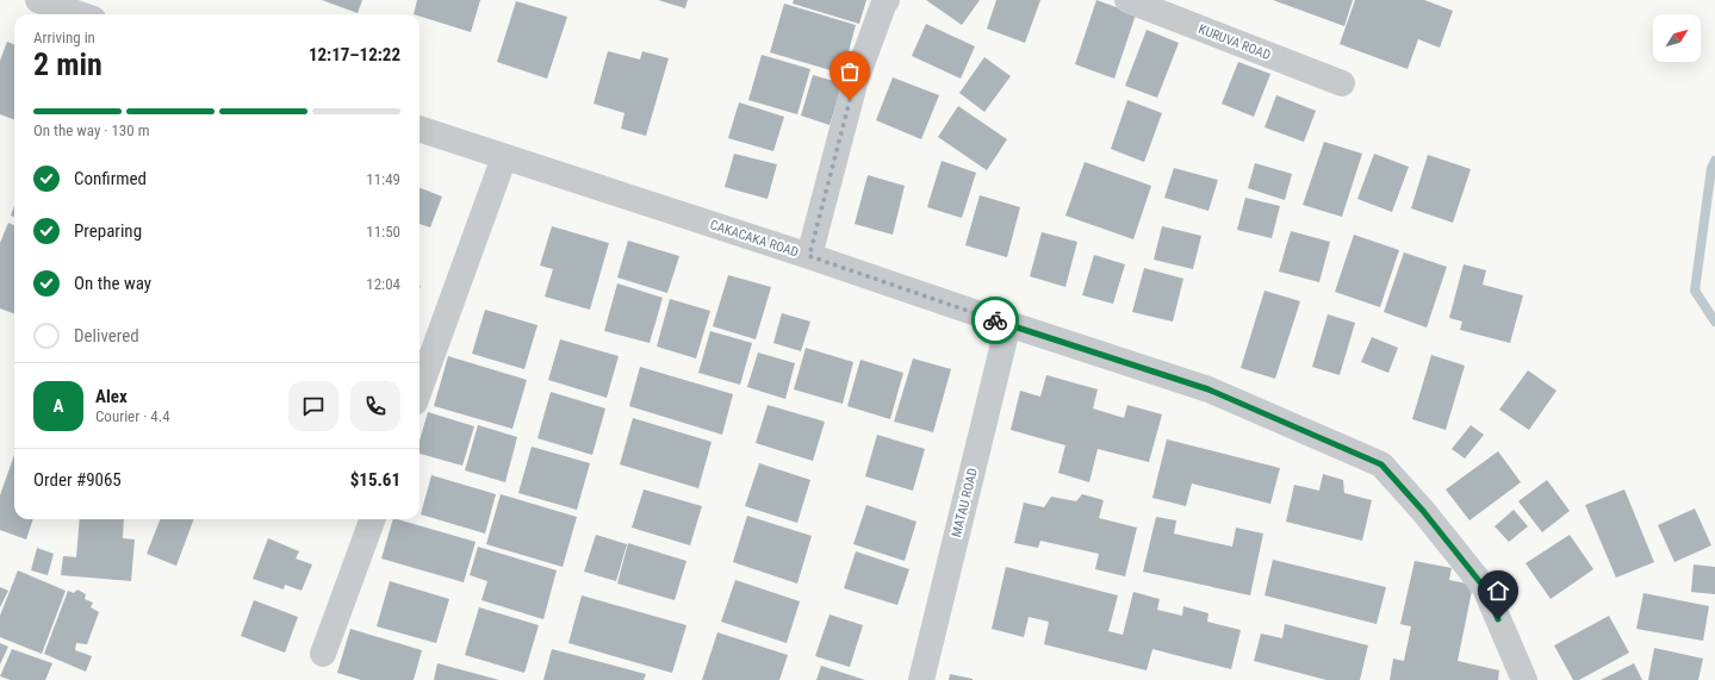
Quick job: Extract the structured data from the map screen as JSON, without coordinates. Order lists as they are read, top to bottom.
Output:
{
  "streets": {
    "street": ["KURUVA ROAD", "CAKACAKA ROAD", "MATAU ROAD"]
  },
  "crossings": [
    ["CAKACAKA ROAD", "MATAU ROAD"]
  ],
  "north": "top right",
  "page": {
    "heading": ["2 min", "Arriving in", "12:17–12:22"],
    "panel": [
      "Alex",
      "Courier · 4.4",
      "Order #9065",
      "$15.61"
    ],
    "bar": "On the way · 130 m",
    "list": [
      ["Confirmed", "11:49"],
      ["Preparing", "11:50"],
      ["On the way", "12:04"],
      "Delivered"
    ],
    "round": "A"
  }
}
